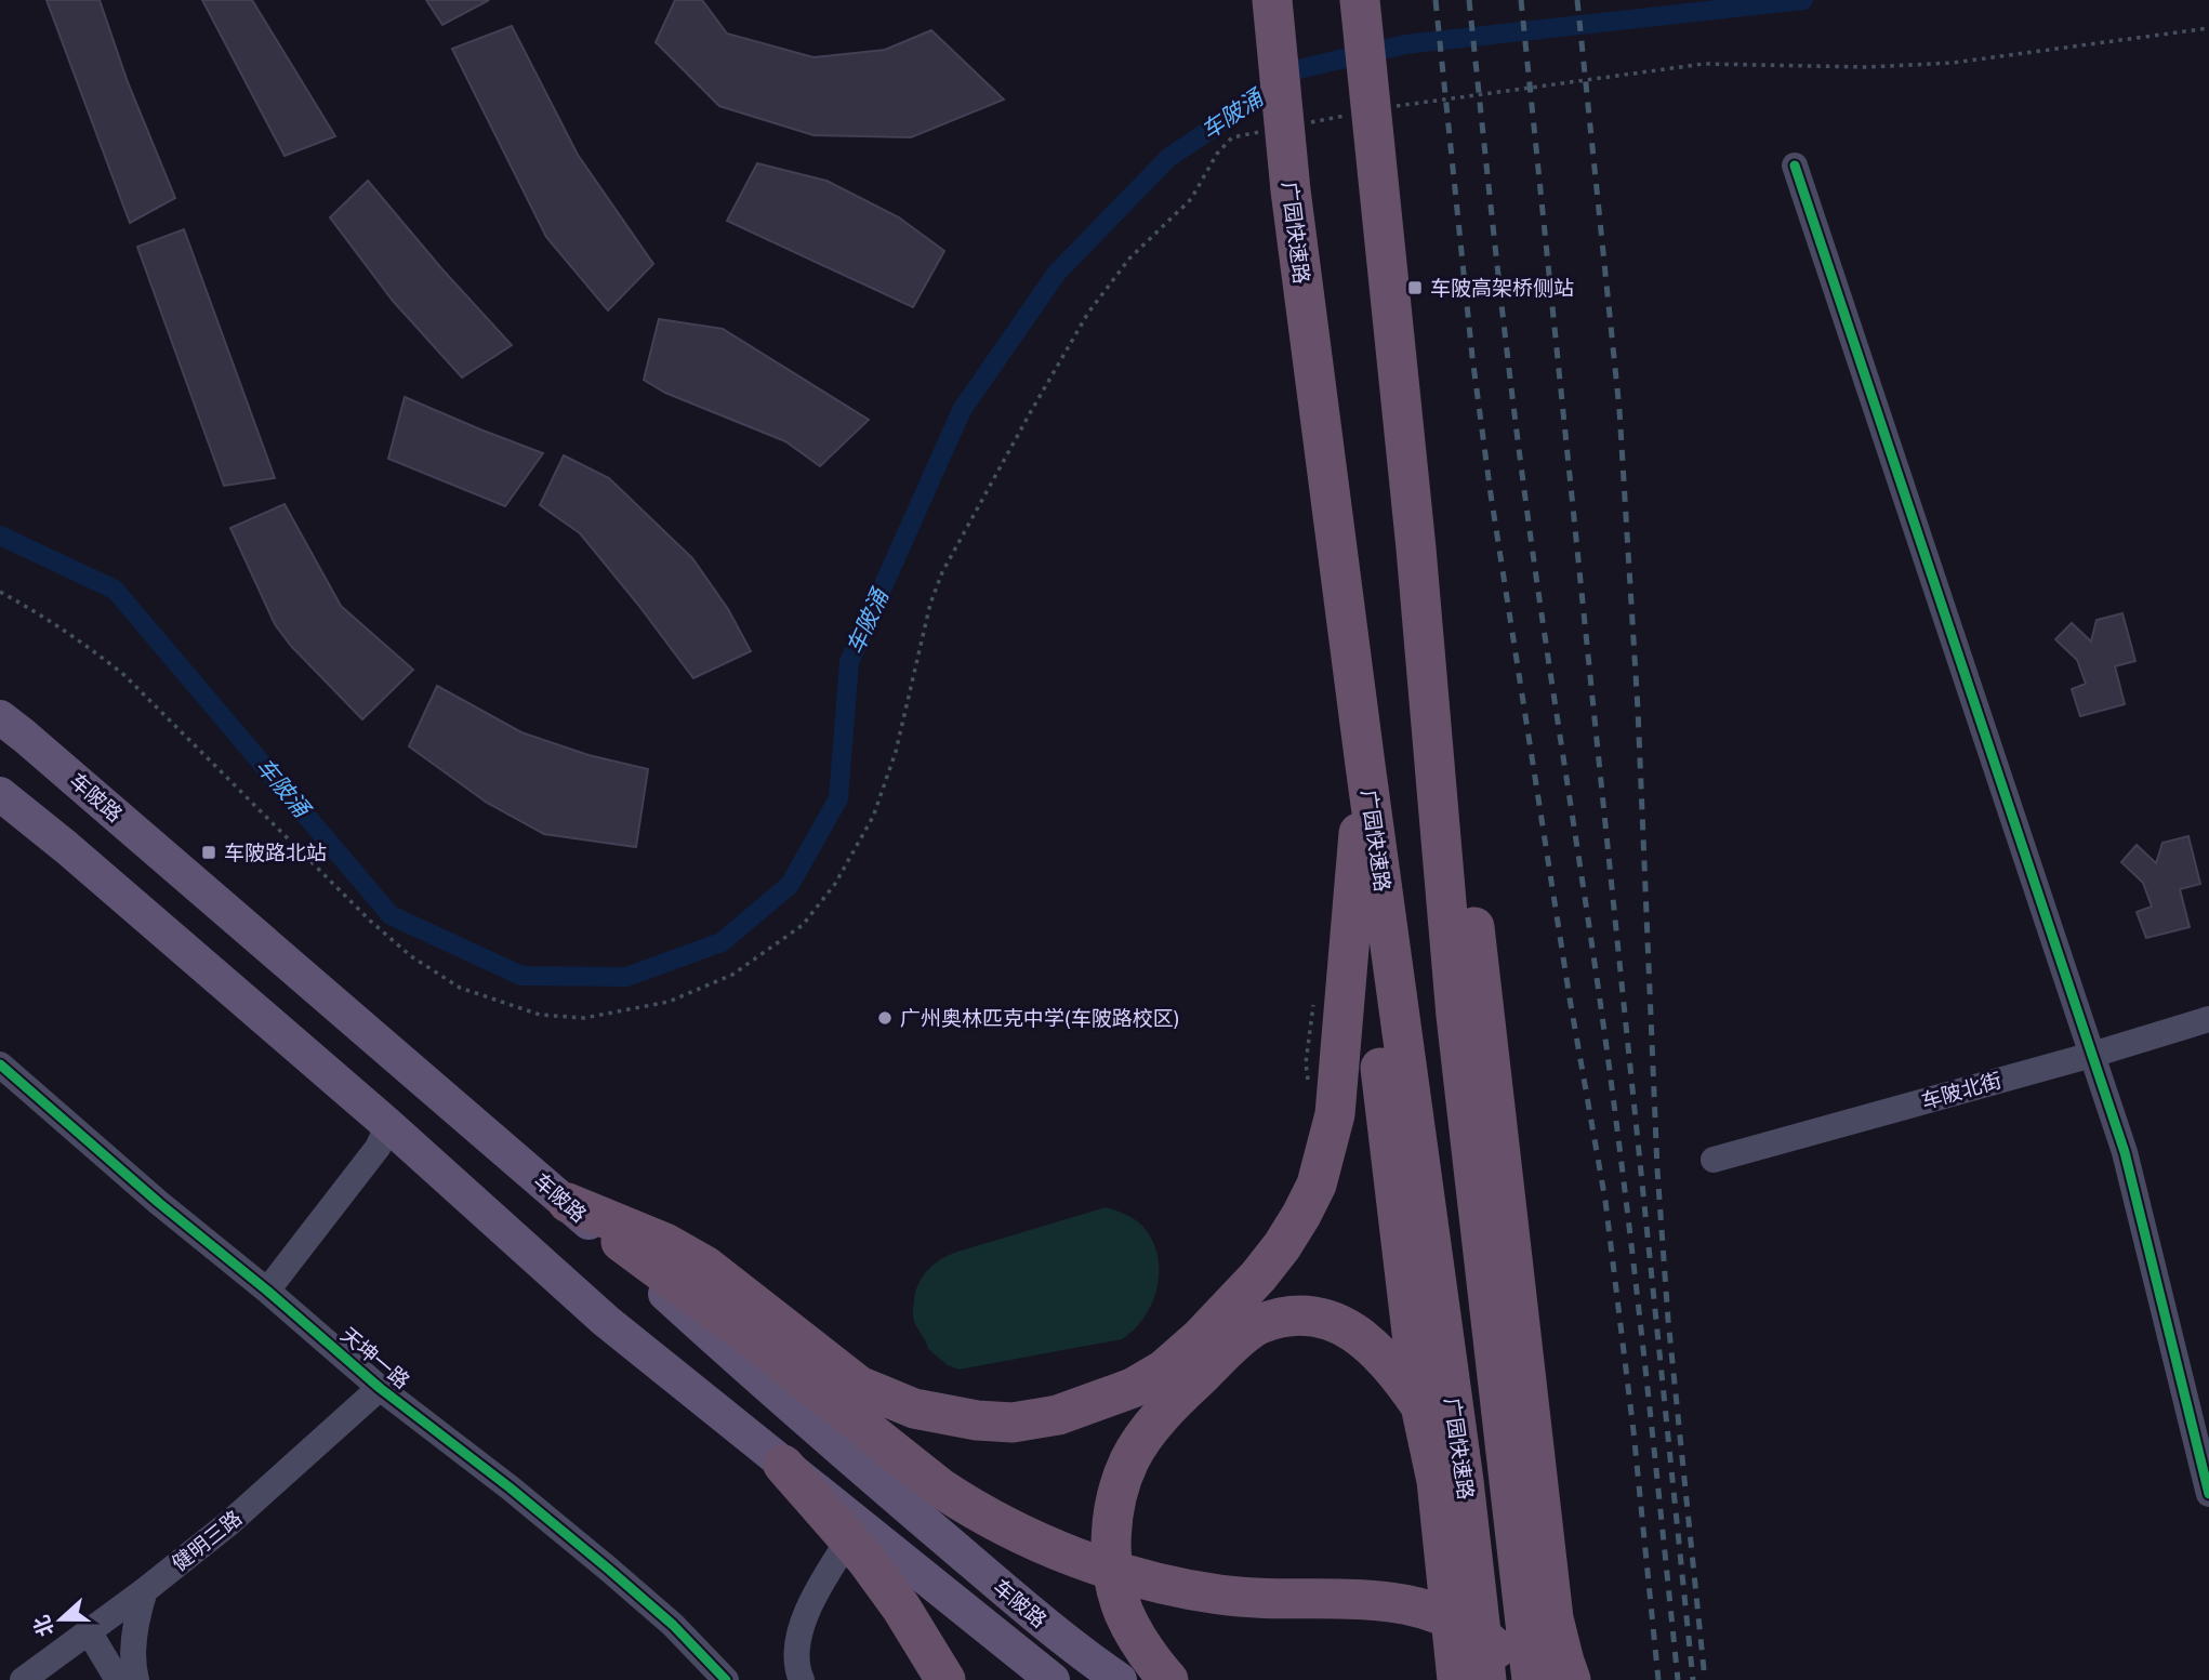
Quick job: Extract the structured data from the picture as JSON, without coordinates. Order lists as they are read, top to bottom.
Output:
{
  "streets": {
    "highway": ["广园快速路"],
    "main road": ["车陂路"],
    "street": ["车陂北街", "天坤一路", "健明三路"]
  },
  "crossings": [
    ["天坤一路", "健明三路"]
  ],
  "water": ["车陂涌"],
  "places": {
    "transit": ["车陂高架桥侧站", "车陂路北站"],
    "other": ["广州奥林匹克中学(车陂路校区)"]
  },
  "north": "left"
}
